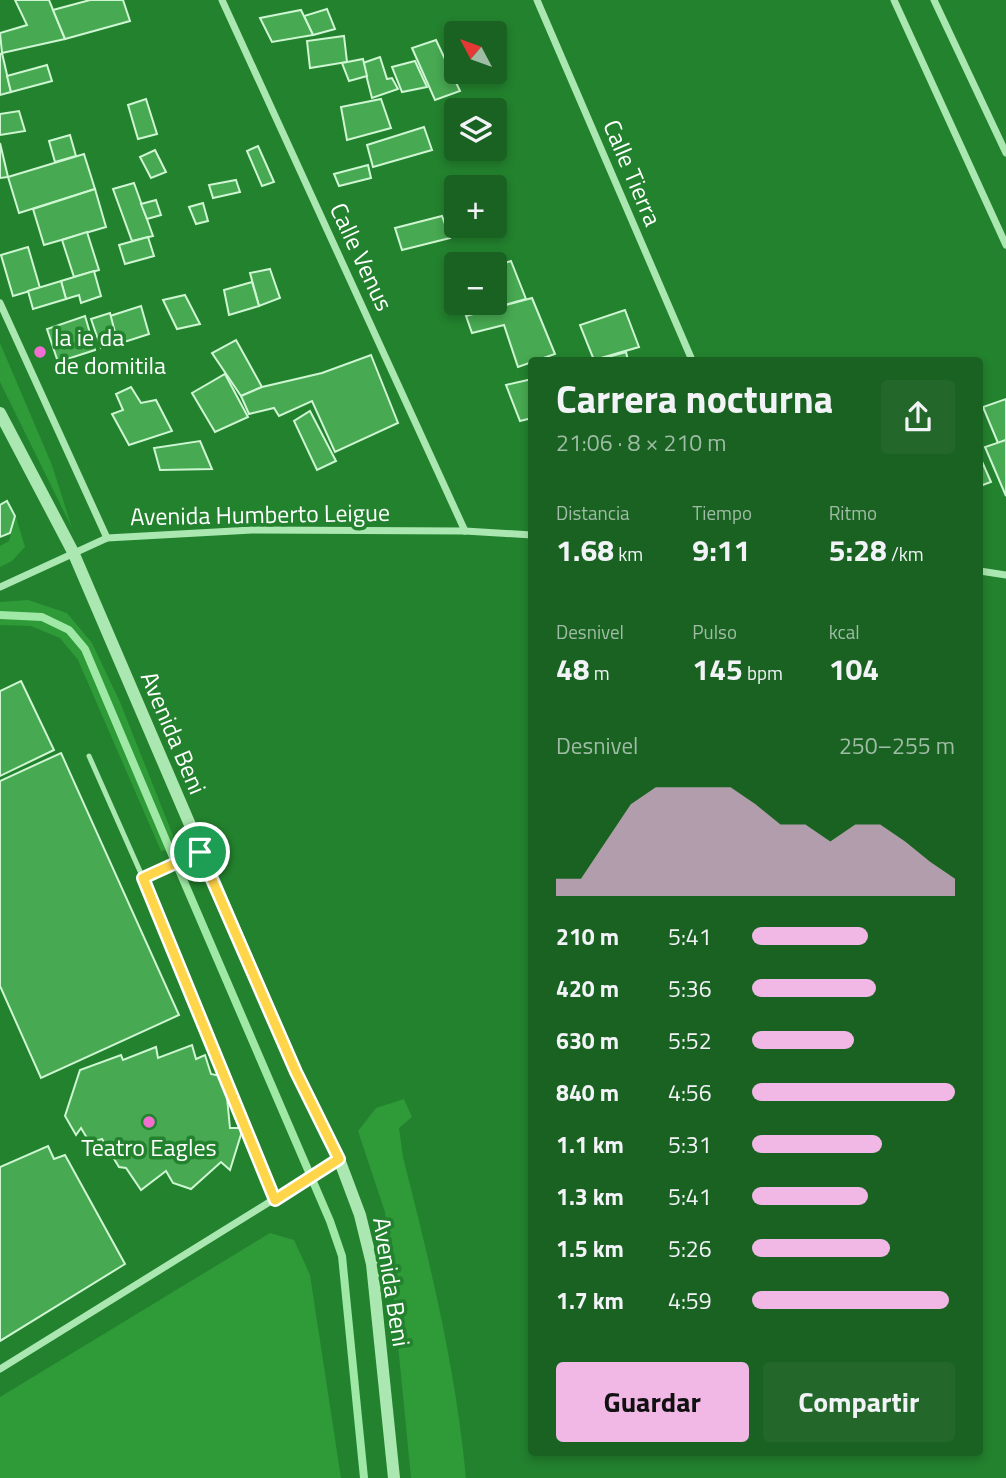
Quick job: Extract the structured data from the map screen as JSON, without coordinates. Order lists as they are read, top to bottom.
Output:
{
  "streets": {
    "street": [
      "Calle Tierra",
      "Calle Venus",
      "Avenida Humberto Leigue",
      "Avenida Beni"
    ]
  },
  "crossings": [
    ["Calle Venus", "Avenida Humberto Leigue"],
    ["Avenida Humberto Leigue", "Avenida Beni"]
  ],
  "places": ["la ie da de domitila", "Teatro Eagles"],
  "north": "top left",
  "page": {
    "map_buttons": ["+", "−"],
    "heading": ["Carrera nocturna", "21:06 · 8 × 210 m"],
    "stats": [
      ["Distancia", "1.68 km"],
      ["Tiempo", "9:11"],
      ["Ritmo", "5:28 /km"],
      ["Desnivel", "48 m"],
      ["Pulso", "145 bpm"],
      ["kcal", "104"]
    ],
    "chart": ["Desnivel", "250–255 m"],
    "list": [
      {
        "name": "210 m",
        "note": "5:41"
      },
      {
        "name": "420 m",
        "note": "5:36"
      },
      {
        "name": "630 m",
        "note": "5:52"
      },
      {
        "name": "840 m",
        "note": "4:56"
      },
      {
        "name": "1.1 km",
        "note": "5:31"
      },
      {
        "name": "1.3 km",
        "note": "5:41"
      },
      {
        "name": "1.5 km",
        "note": "5:26"
      },
      {
        "name": "1.7 km",
        "note": "4:59"
      }
    ],
    "buttons": ["Guardar", "Compartir"]
  }
}
